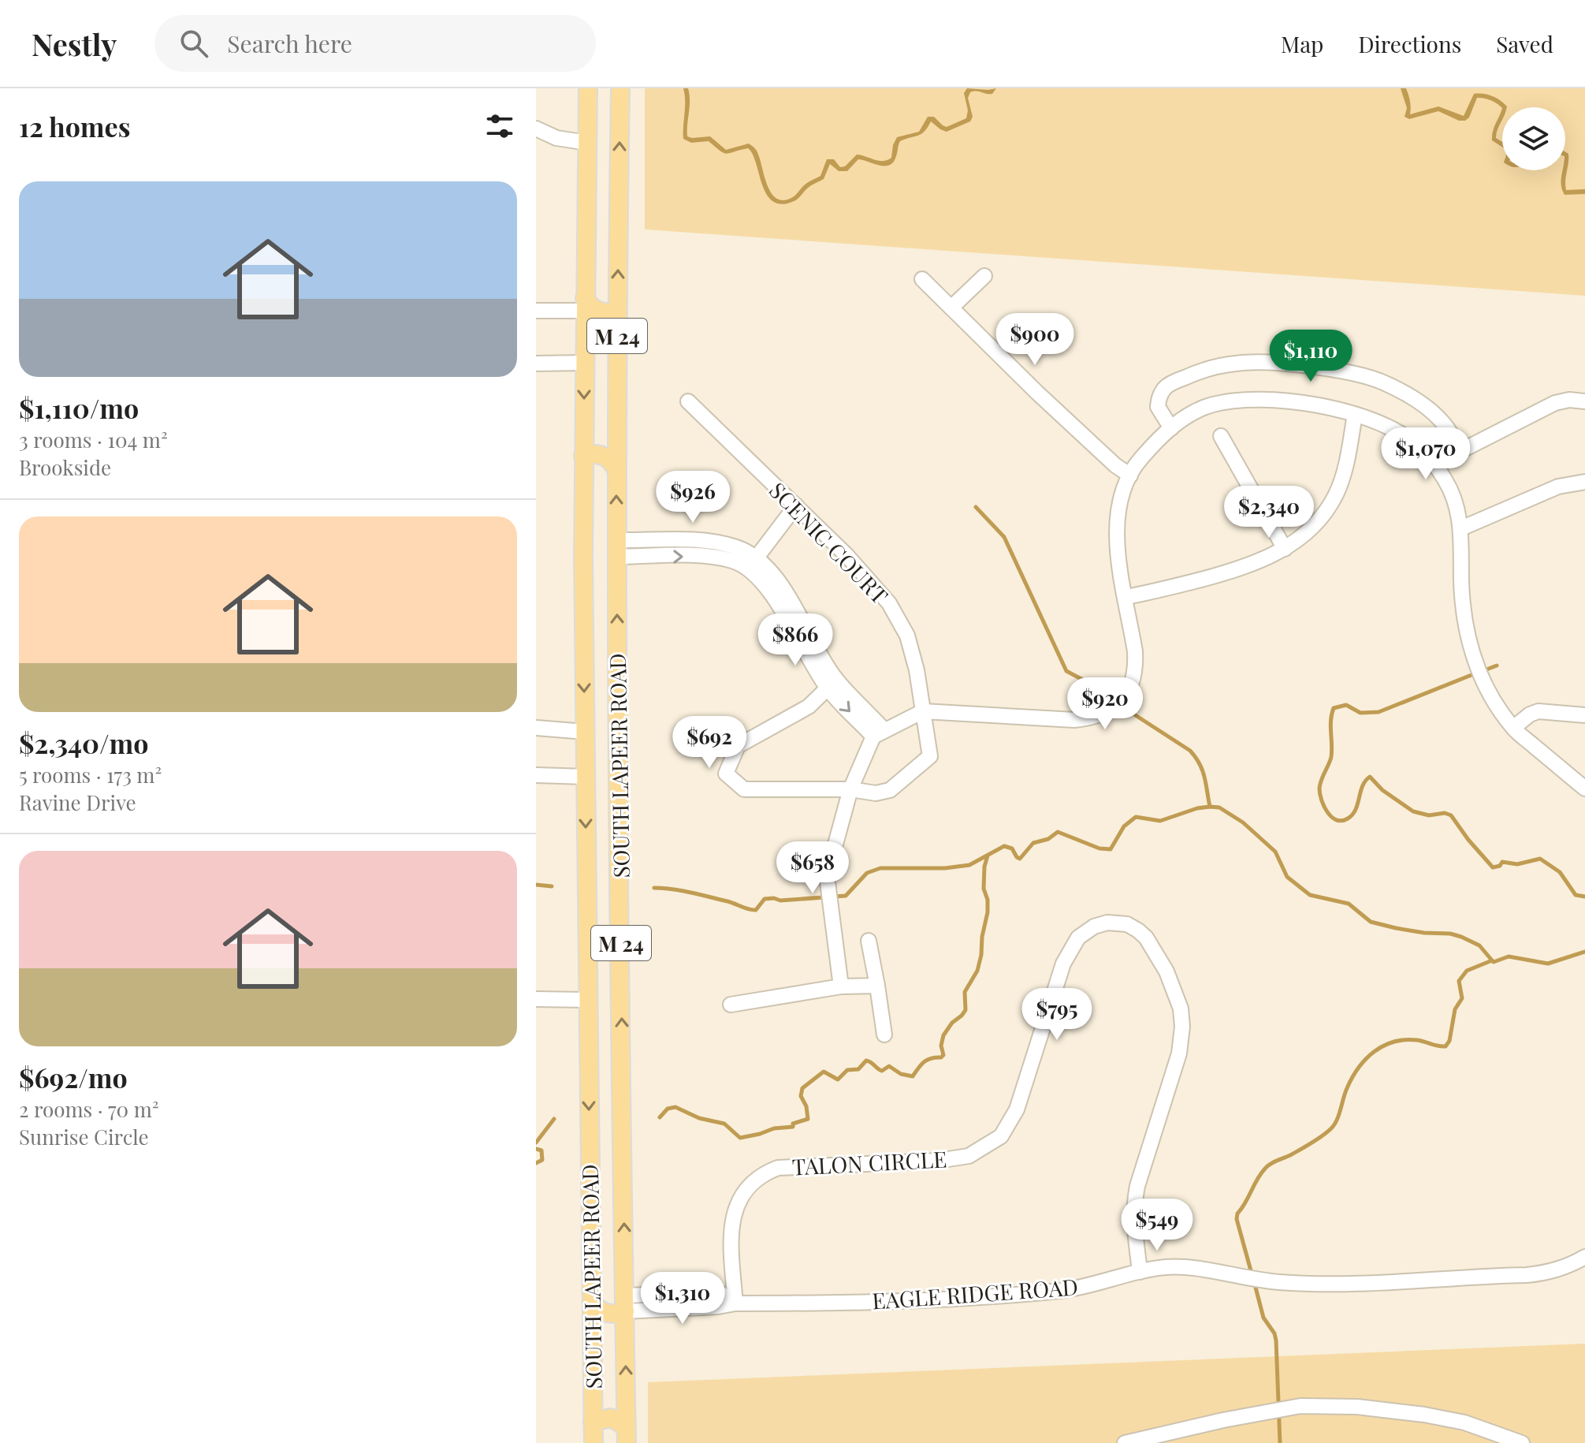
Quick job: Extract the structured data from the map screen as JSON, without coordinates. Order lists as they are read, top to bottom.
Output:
{
  "streets": {
    "main road": ["M 24", "SOUTH LAPEER ROAD"],
    "street": ["SCENIC COURT", "TALON CIRCLE", "EAGLE RIDGE ROAD"]
  },
  "crossings": [
    ["SOUTH LAPEER ROAD", "EAGLE RIDGE ROAD"],
    ["TALON CIRCLE", "EAGLE RIDGE ROAD"]
  ],
  "page": {
    "header": "Nestly",
    "search": "Search here",
    "nav": ["Map", "Directions", "Saved"],
    "heading": "12 homes",
    "list": [
      {
        "name": "$1,110/mo",
        "note": "3 rooms · 104 m² · Brookside"
      },
      {
        "name": "$2,340/mo",
        "note": "5 rooms · 173 m² · Ravine Drive"
      },
      {
        "name": "$692/mo",
        "note": "2 rooms · 70 m² · Sunrise Circle"
      }
    ],
    "price": [
      "$900",
      "$1,110",
      "$1,070",
      "$926",
      "$2,340",
      "$866",
      "$920",
      "$692",
      "$658",
      "$795",
      "$549",
      "$1,310"
    ]
  }
}
